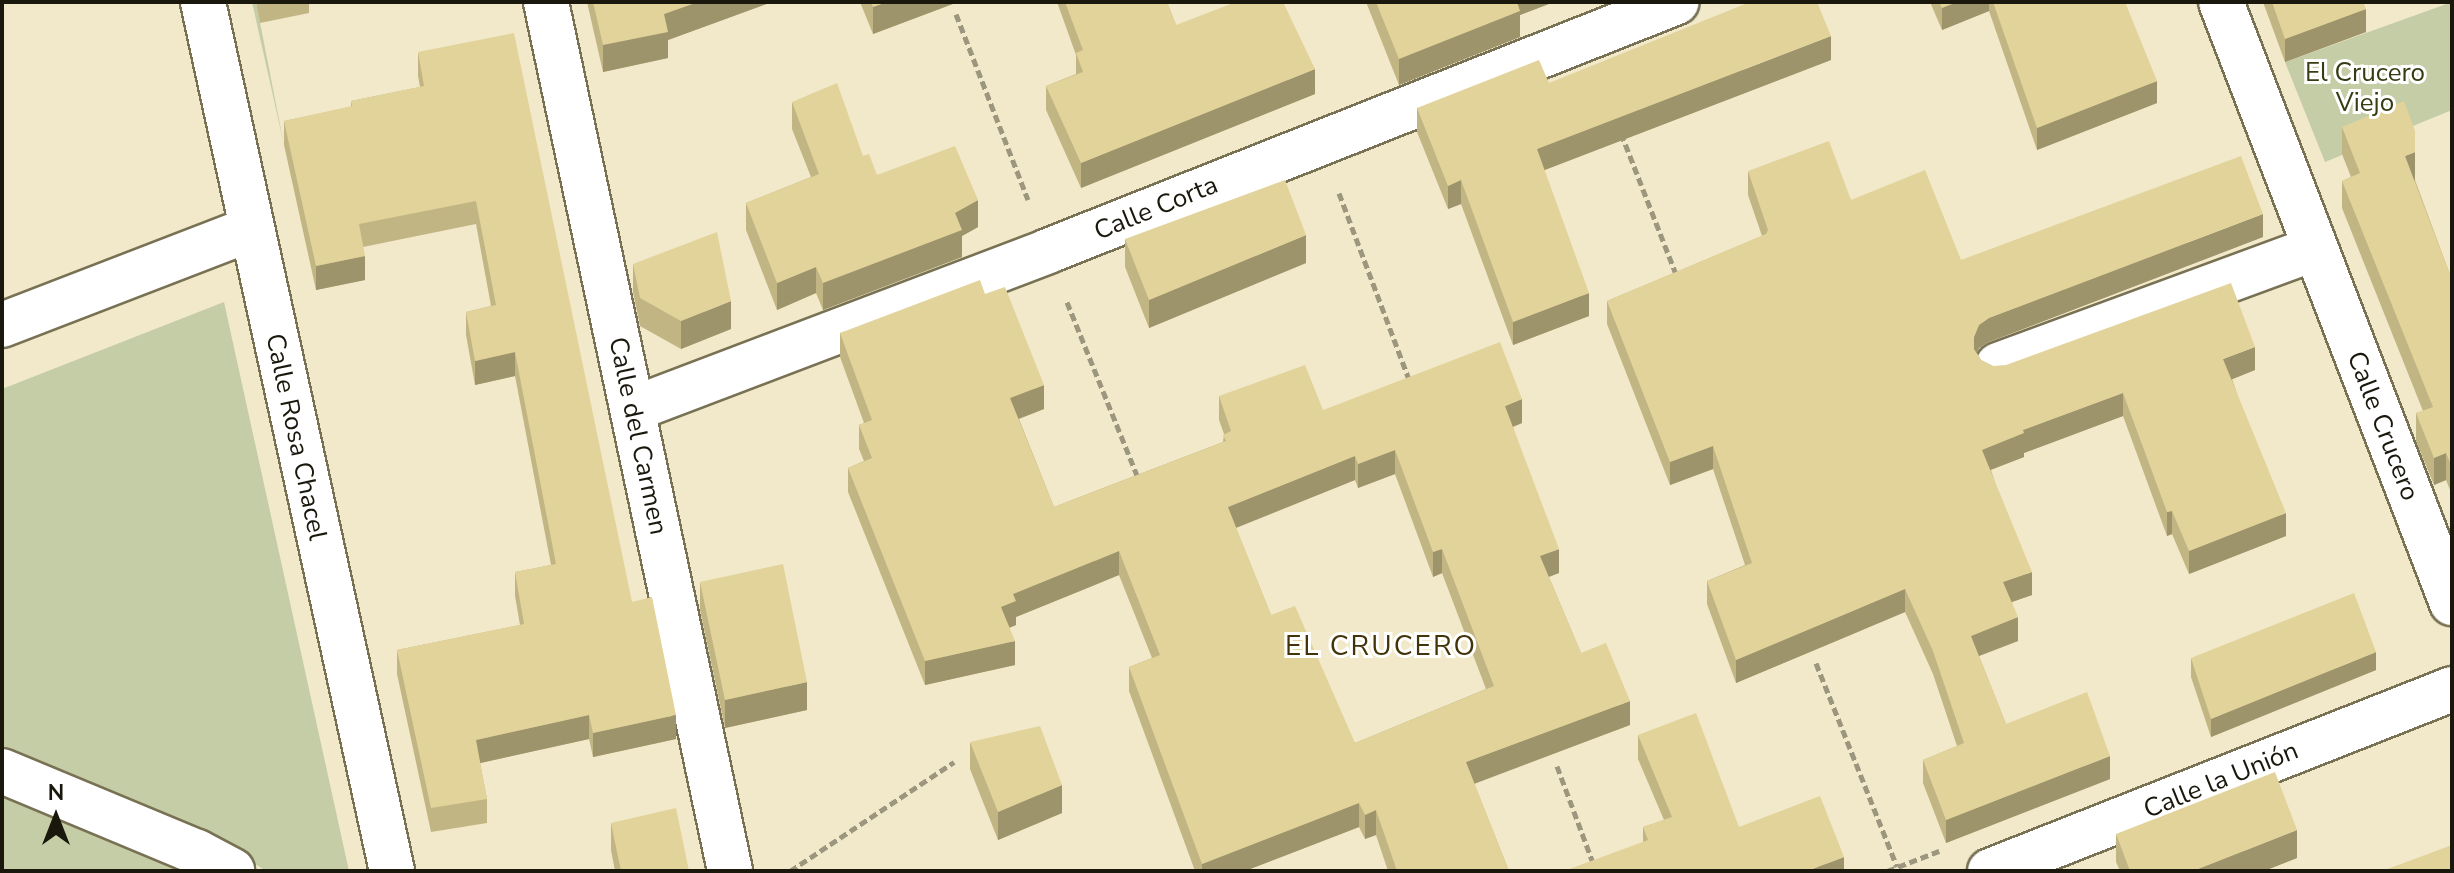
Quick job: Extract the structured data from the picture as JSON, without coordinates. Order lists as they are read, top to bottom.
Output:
{
  "streets": {
    "street": [
      "Calle Corta",
      "Calle Crucero",
      "Calle del Carmen",
      "Calle Rosa Chacel",
      "Calle la Unión"
    ]
  },
  "crossings": [
    ["Calle Corta", "Calle del Carmen"]
  ],
  "districts": ["EL CRUCERO"],
  "parks": ["El Crucero Viejo"],
  "north": "top"
}
